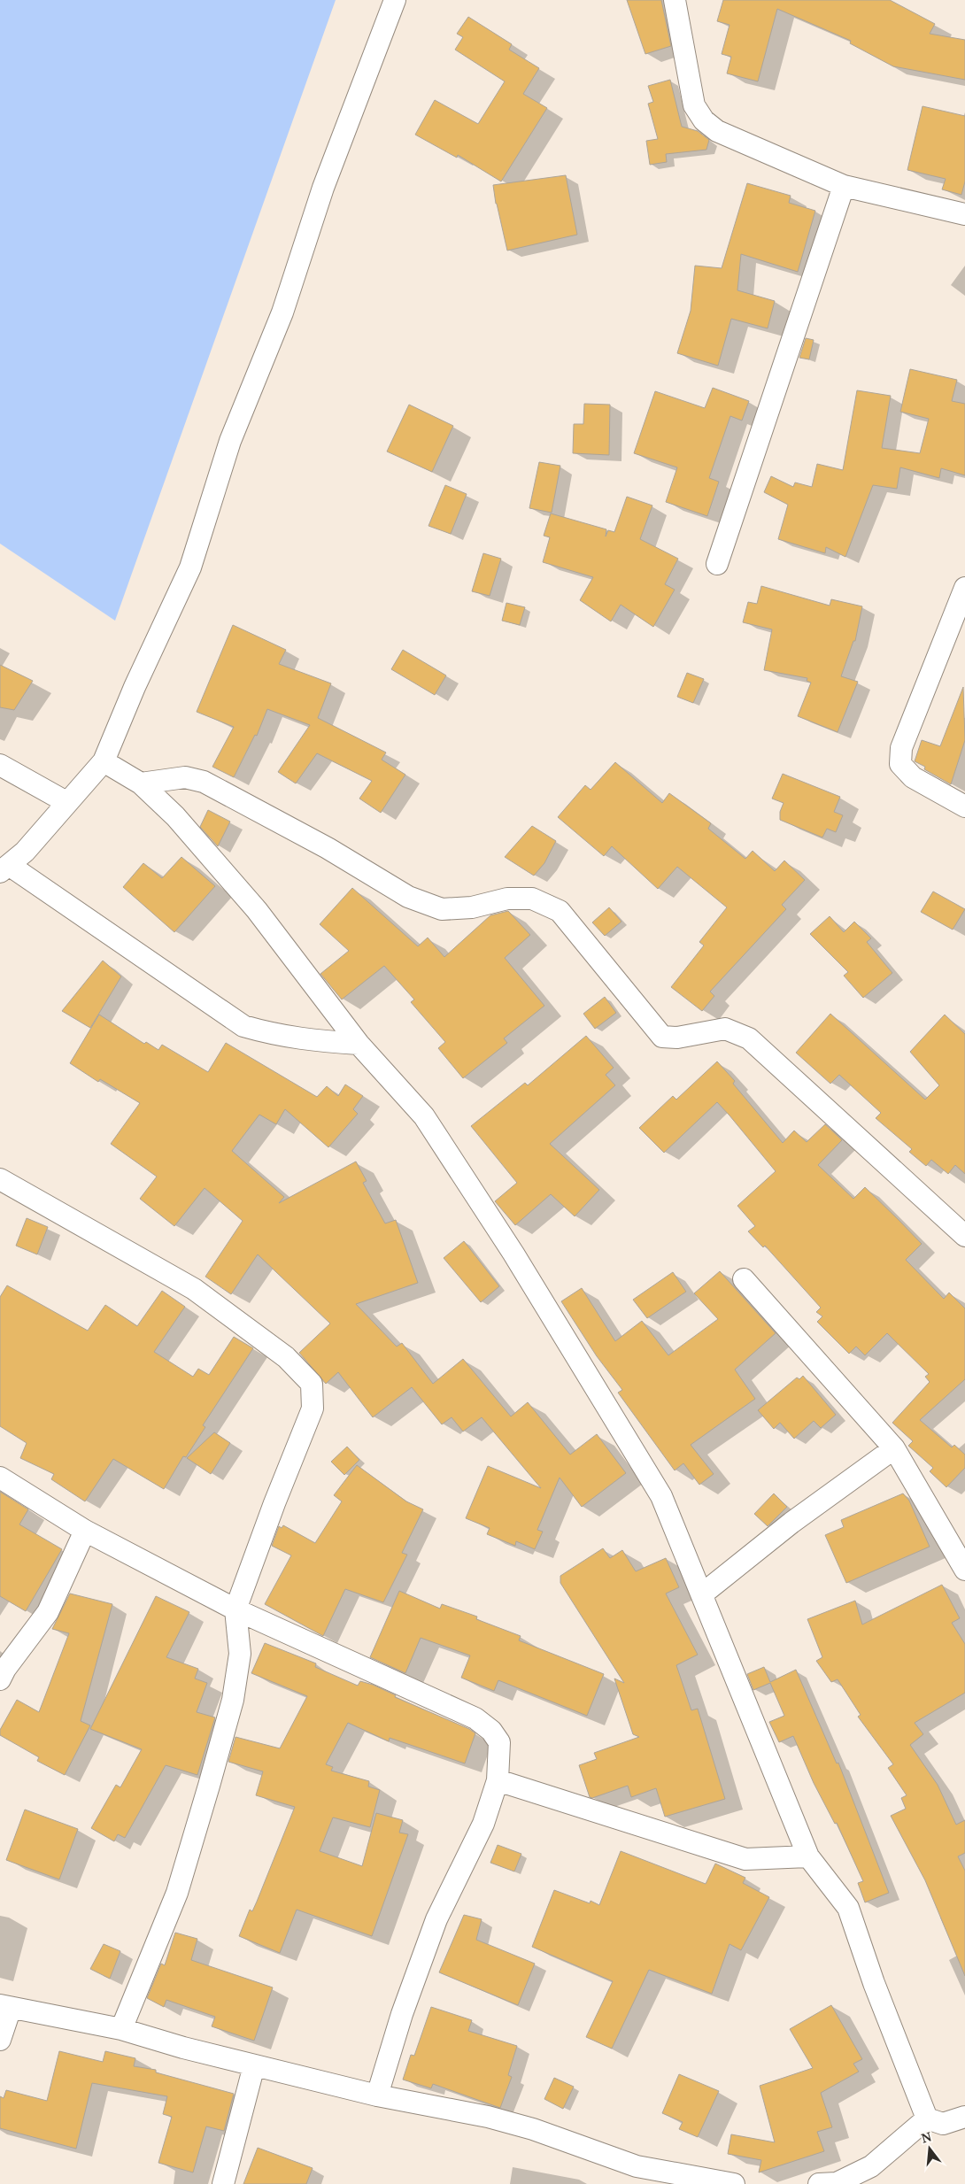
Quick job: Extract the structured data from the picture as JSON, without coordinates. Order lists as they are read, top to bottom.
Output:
{
  "north": "top"
}
